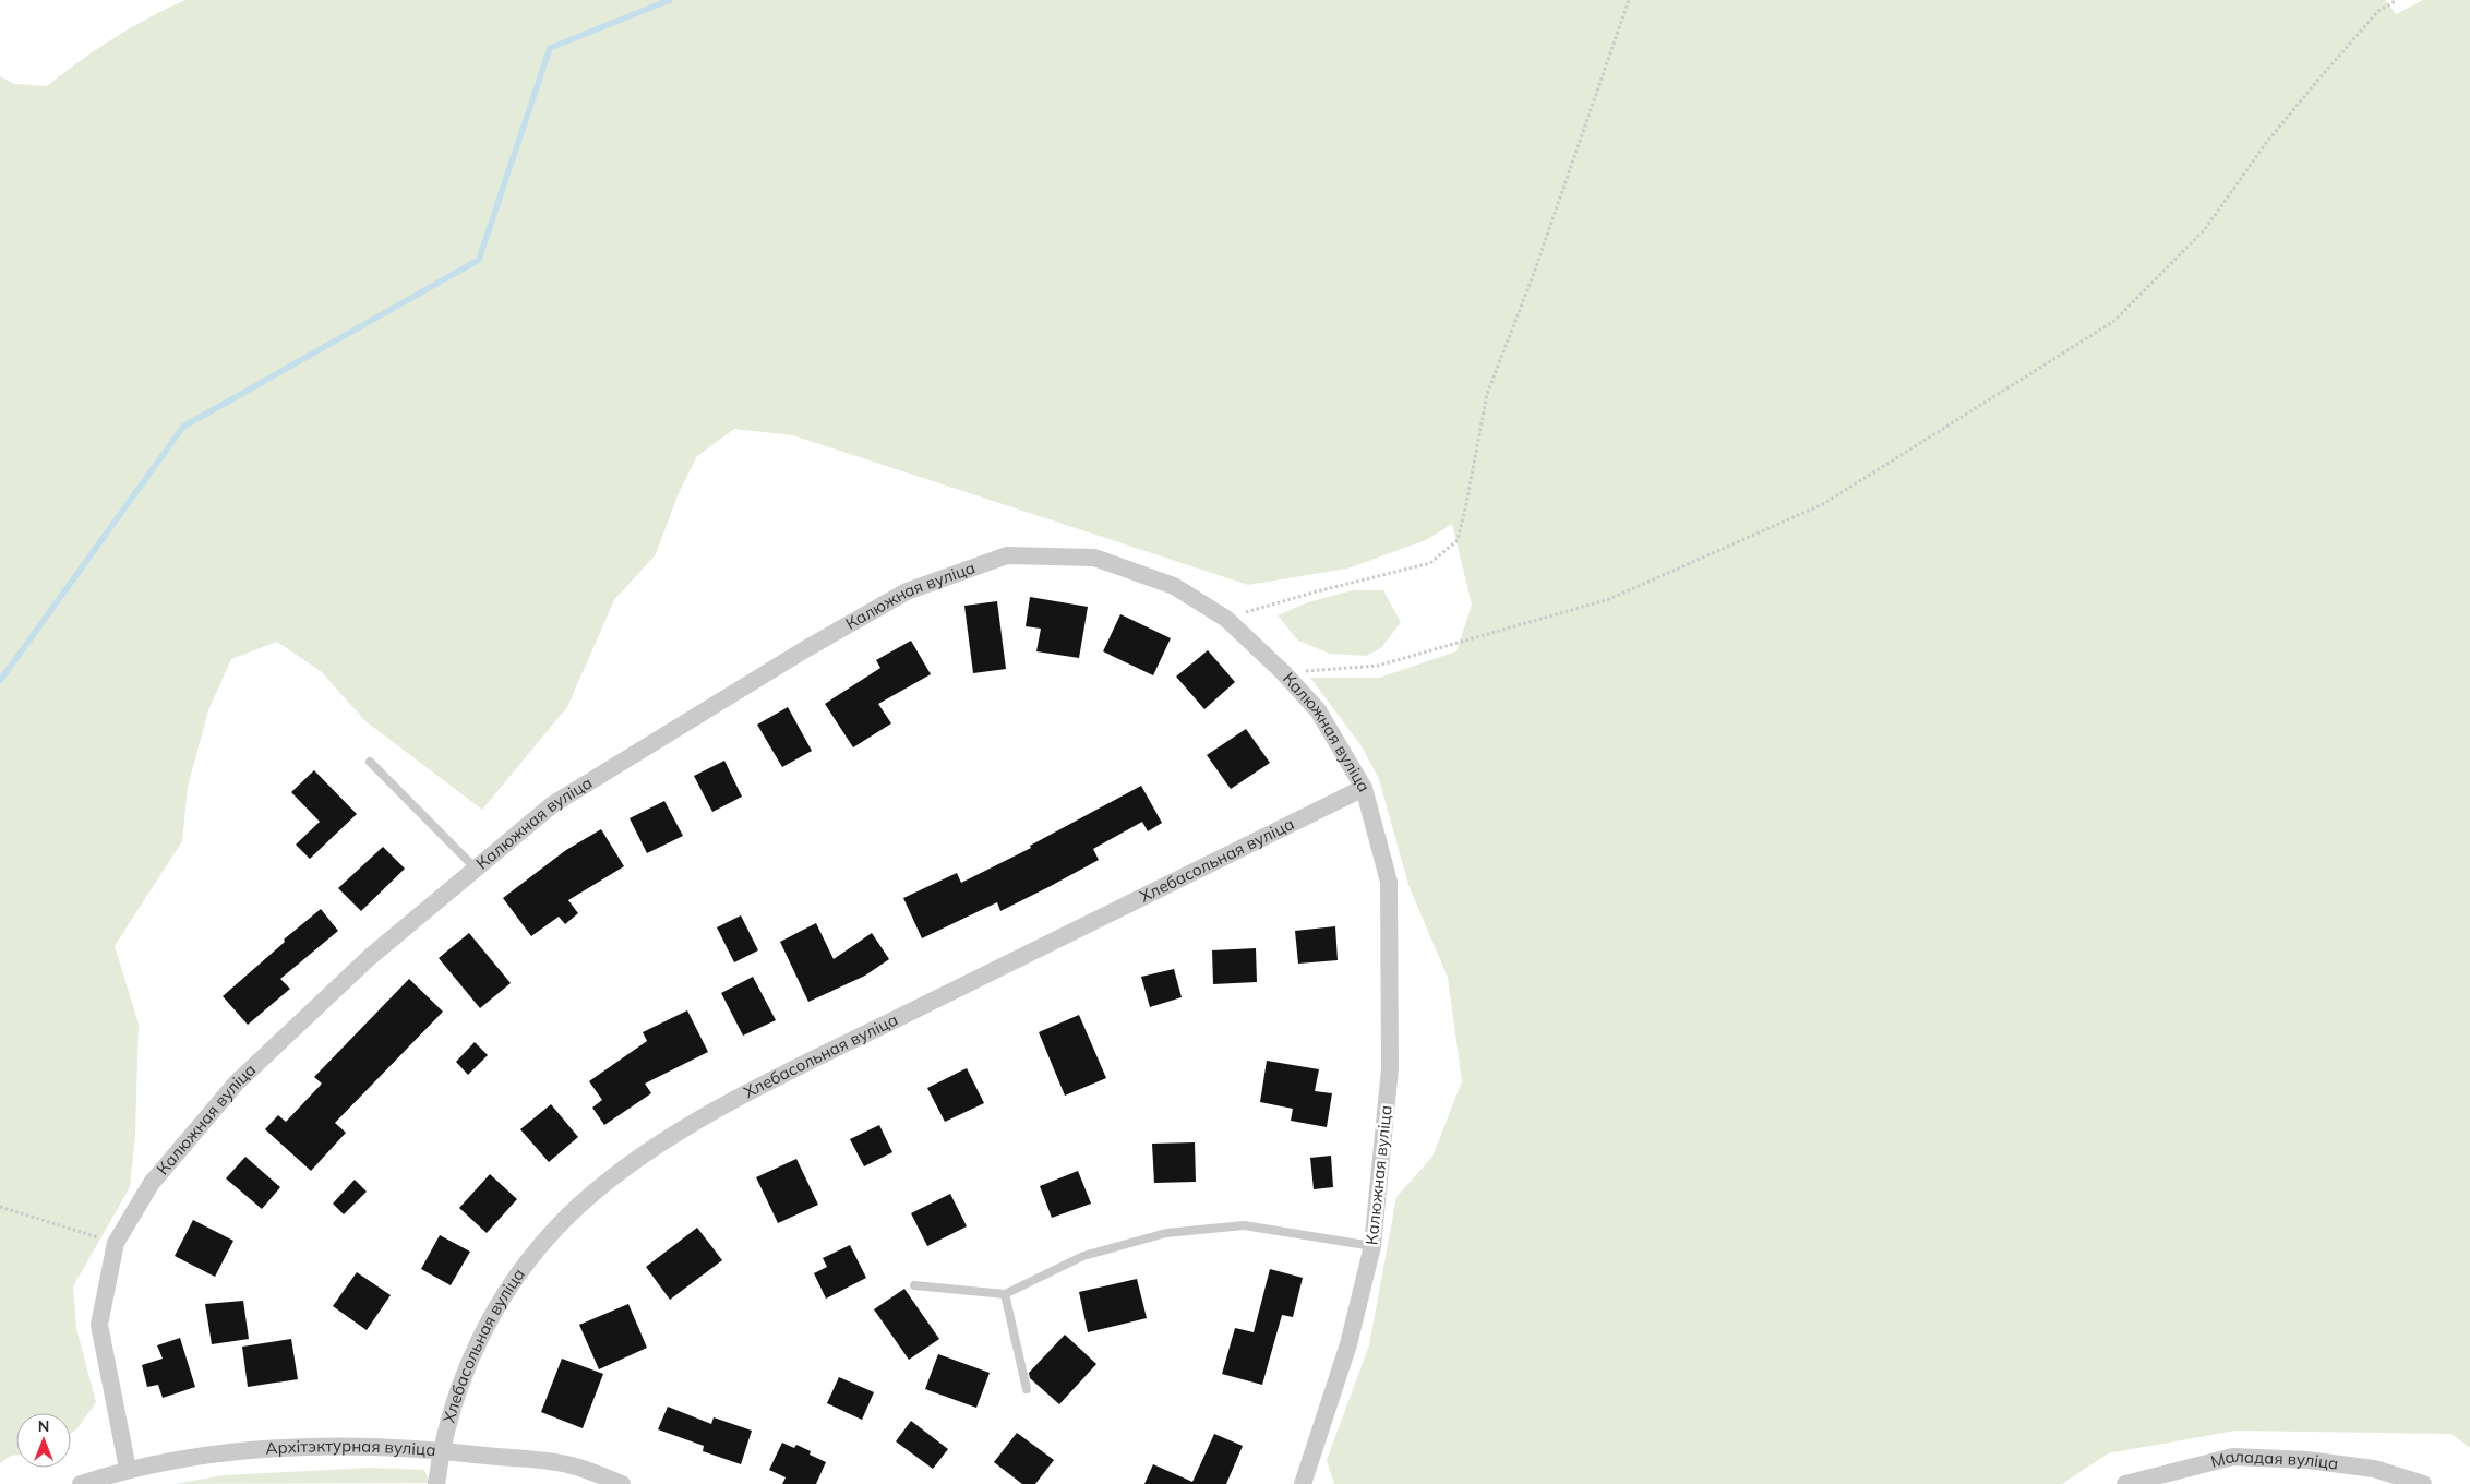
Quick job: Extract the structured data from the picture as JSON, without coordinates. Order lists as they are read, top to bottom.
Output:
{
  "streets": {
    "street": [
      "Калюжная вуліца",
      "Хлебасольная вуліца",
      "Архітэктурная вуліца",
      "Маладая вуліца"
    ]
  },
  "crossings": [
    ["Калюжная вуліца", "Хлебасольная вуліца"],
    ["Калюжная вуліца", "Архітэктурная вуліца"],
    ["Хлебасольная вуліца", "Архітэктурная вуліца"]
  ],
  "north": "top"
}
